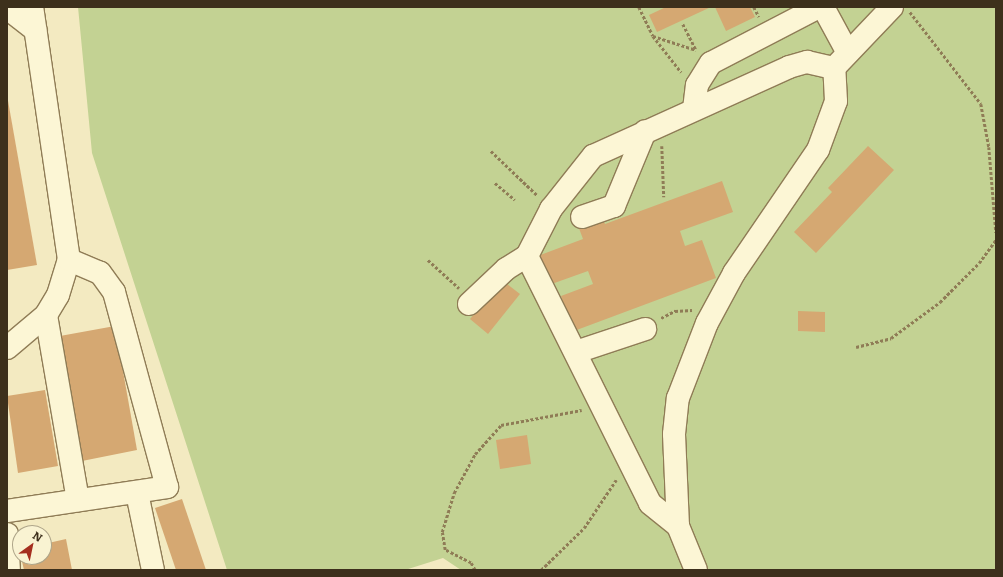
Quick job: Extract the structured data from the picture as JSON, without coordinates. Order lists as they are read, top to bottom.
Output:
{
  "north": "top right"
}
